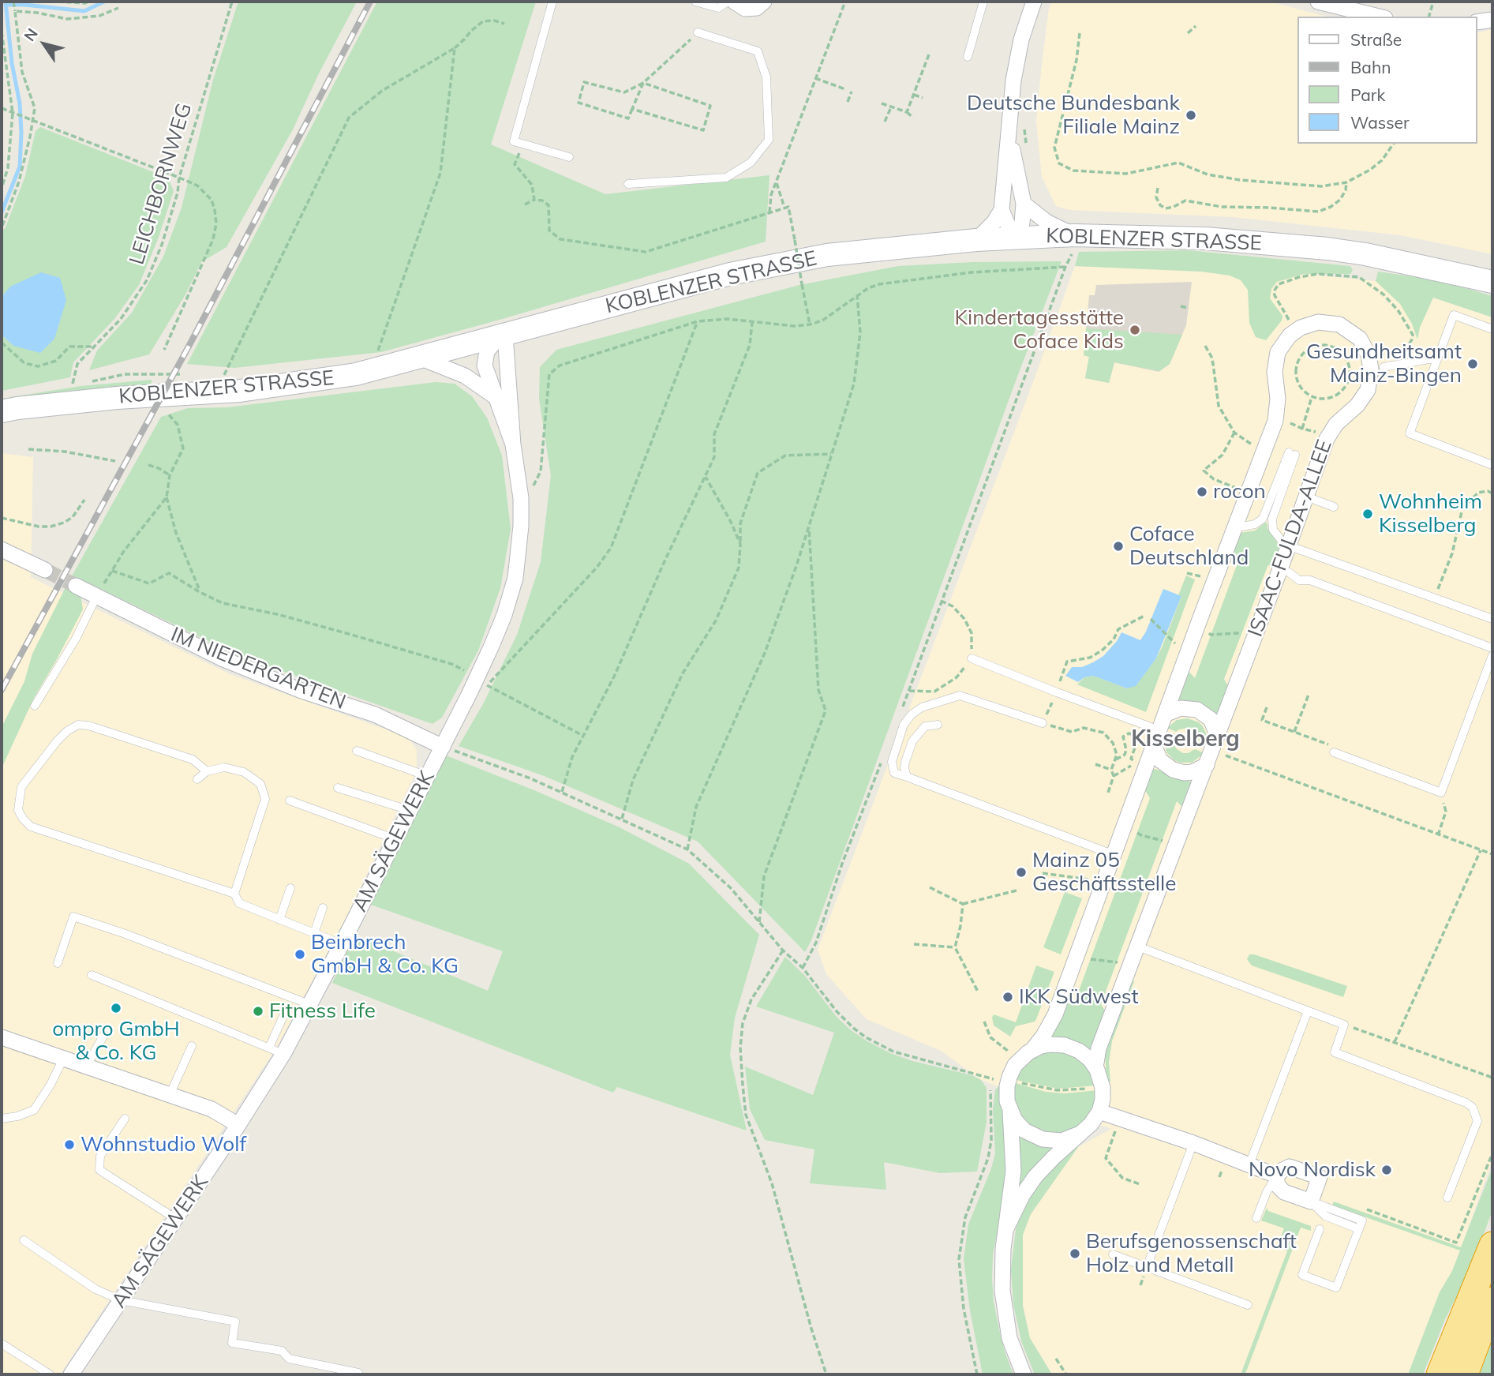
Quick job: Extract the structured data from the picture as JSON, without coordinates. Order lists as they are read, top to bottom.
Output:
{
  "streets": {
    "main road": ["KOBLENZER STRASSE"],
    "street": ["ISAAC-FULDA-ALLEE", "IM NIEDERGARTEN", "AM SÄGEWERK"],
    "path": ["LEICHBORNWEG"]
  },
  "crossings": [
    ["KOBLENZER STRASSE", "AM SÄGEWERK"],
    ["IM NIEDERGARTEN", "AM SÄGEWERK"]
  ],
  "districts": ["Kisselberg"],
  "places": [
    "Deutsche Bundesbank Filiale Mainz",
    "Kindertagesstätte Coface Kids",
    "Gesundheitsamt Mainz-Bingen",
    "rocon",
    "Wohnheim Kisselberg",
    "Coface Deutschland",
    "Mainz 05 Geschäftsstelle",
    "Beinbrech GmbH & Co. KG",
    "IKK Südwest",
    "ompro GmbH & Co. KG",
    "Fitness Life",
    "Wohnstudio Wolf",
    "Novo Nordisk",
    "Berufsgenossenschaft Holz und Metall"
  ],
  "legend": [
    "Straße",
    "Bahn",
    "Park",
    "Wasser"
  ],
  "north": "top left"
}
